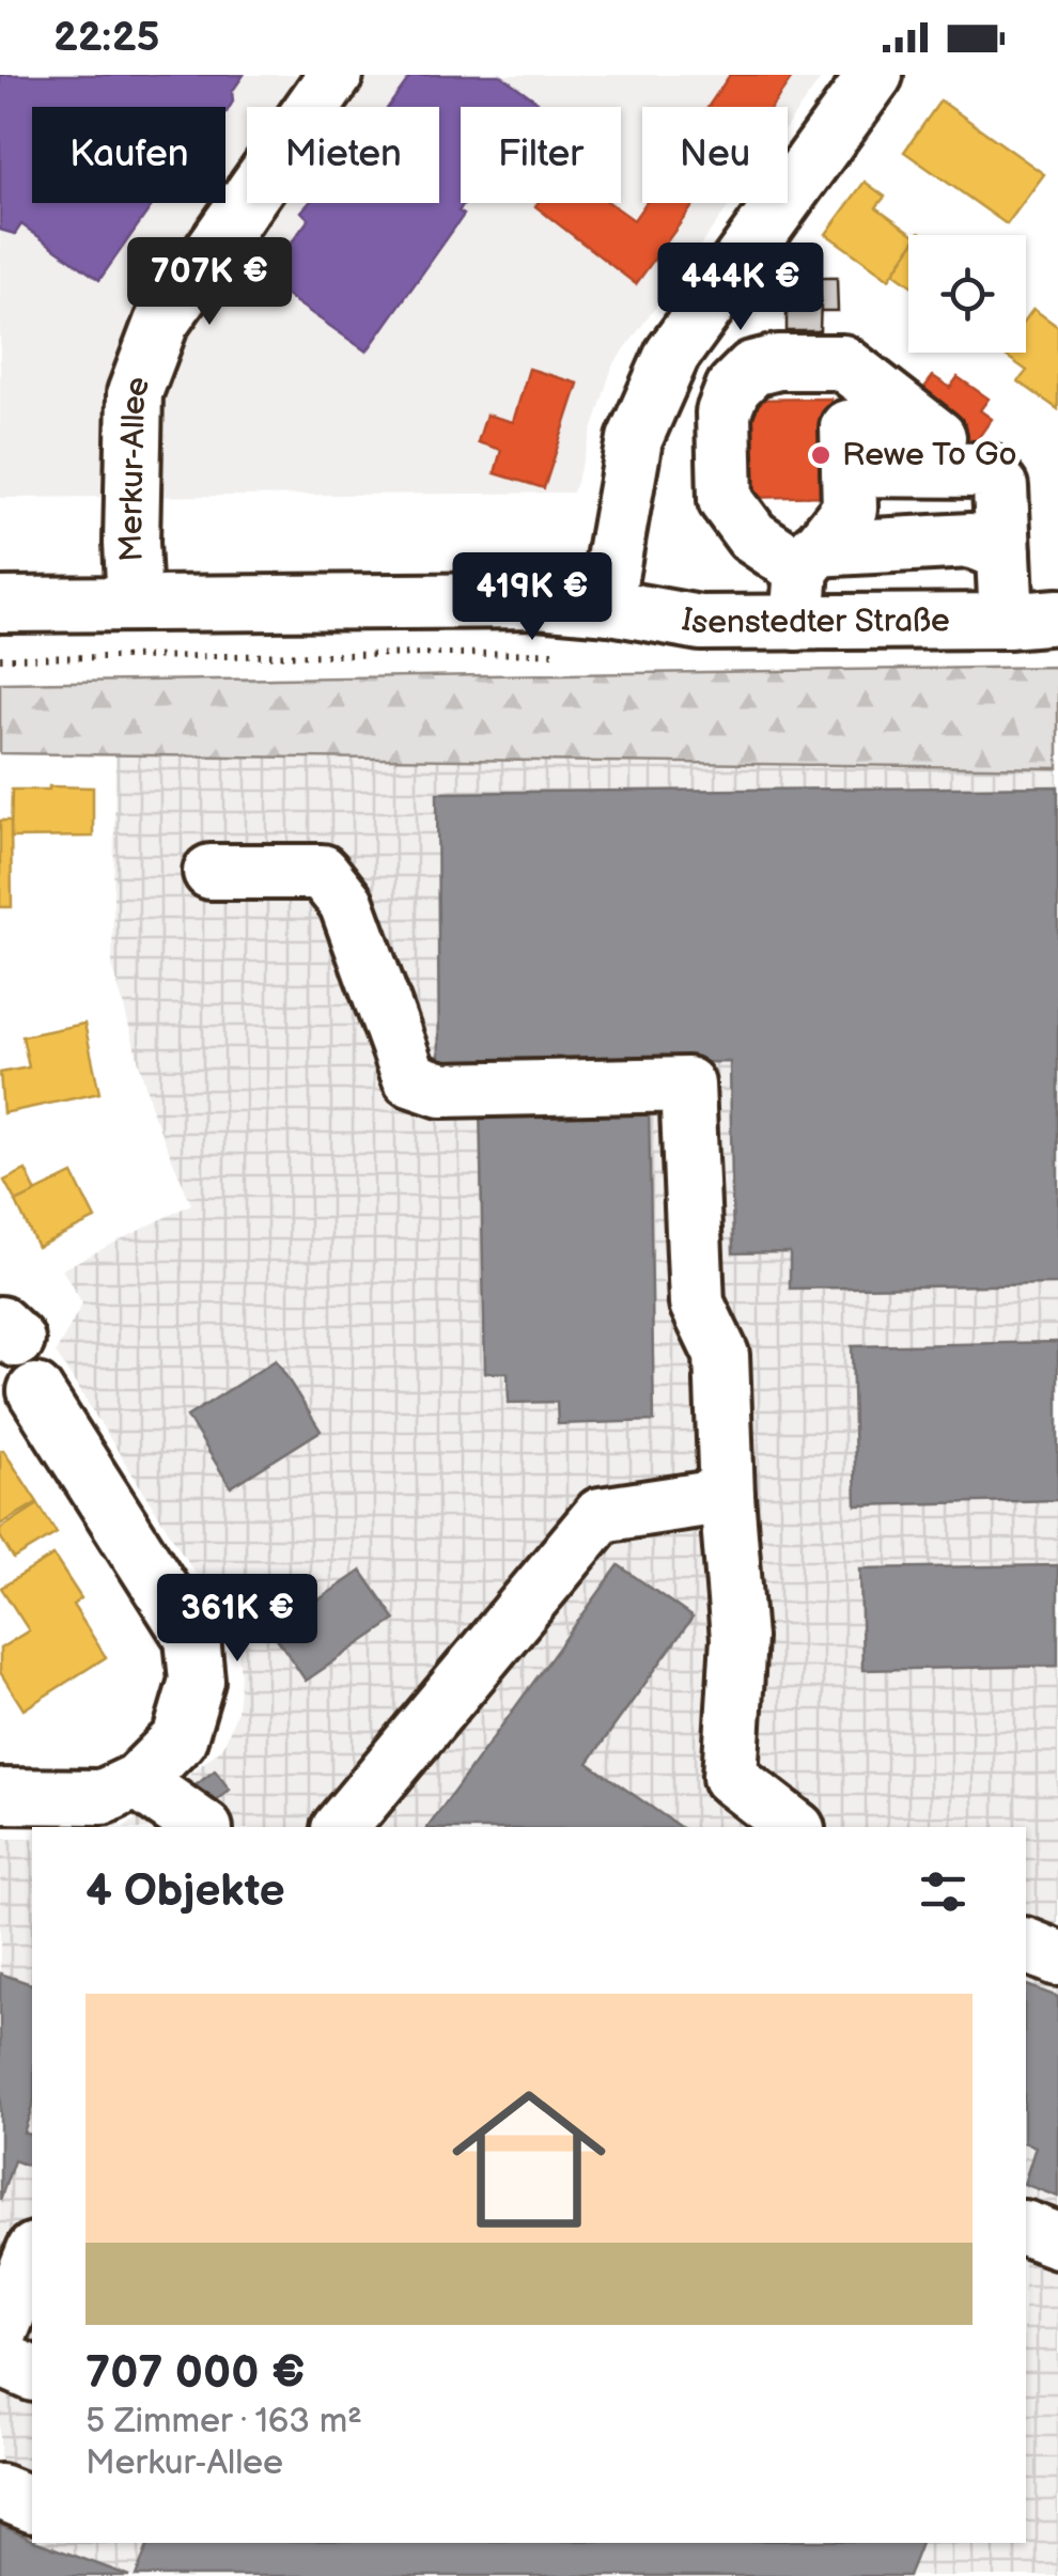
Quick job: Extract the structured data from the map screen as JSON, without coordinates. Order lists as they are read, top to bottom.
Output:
{
  "streets": {
    "street": ["Merkur-Allee", "Isenstedter Straße"]
  },
  "crossings": [
    ["Merkur-Allee", "Isenstedter Straße"]
  ],
  "places": ["Rewe To Go"],
  "page": {
    "status": "22:25",
    "chip": [
      "Kaufen",
      "Mieten",
      "Filter",
      "Neu"
    ],
    "price": [
      "707K €",
      "444K €",
      "419K €",
      "361K €"
    ],
    "heading": "4 Objekte",
    "list": [
      {
        "name": "707 000 €",
        "note": "5 Zimmer · 163 m² · Merkur-Allee"
      }
    ]
  }
}
